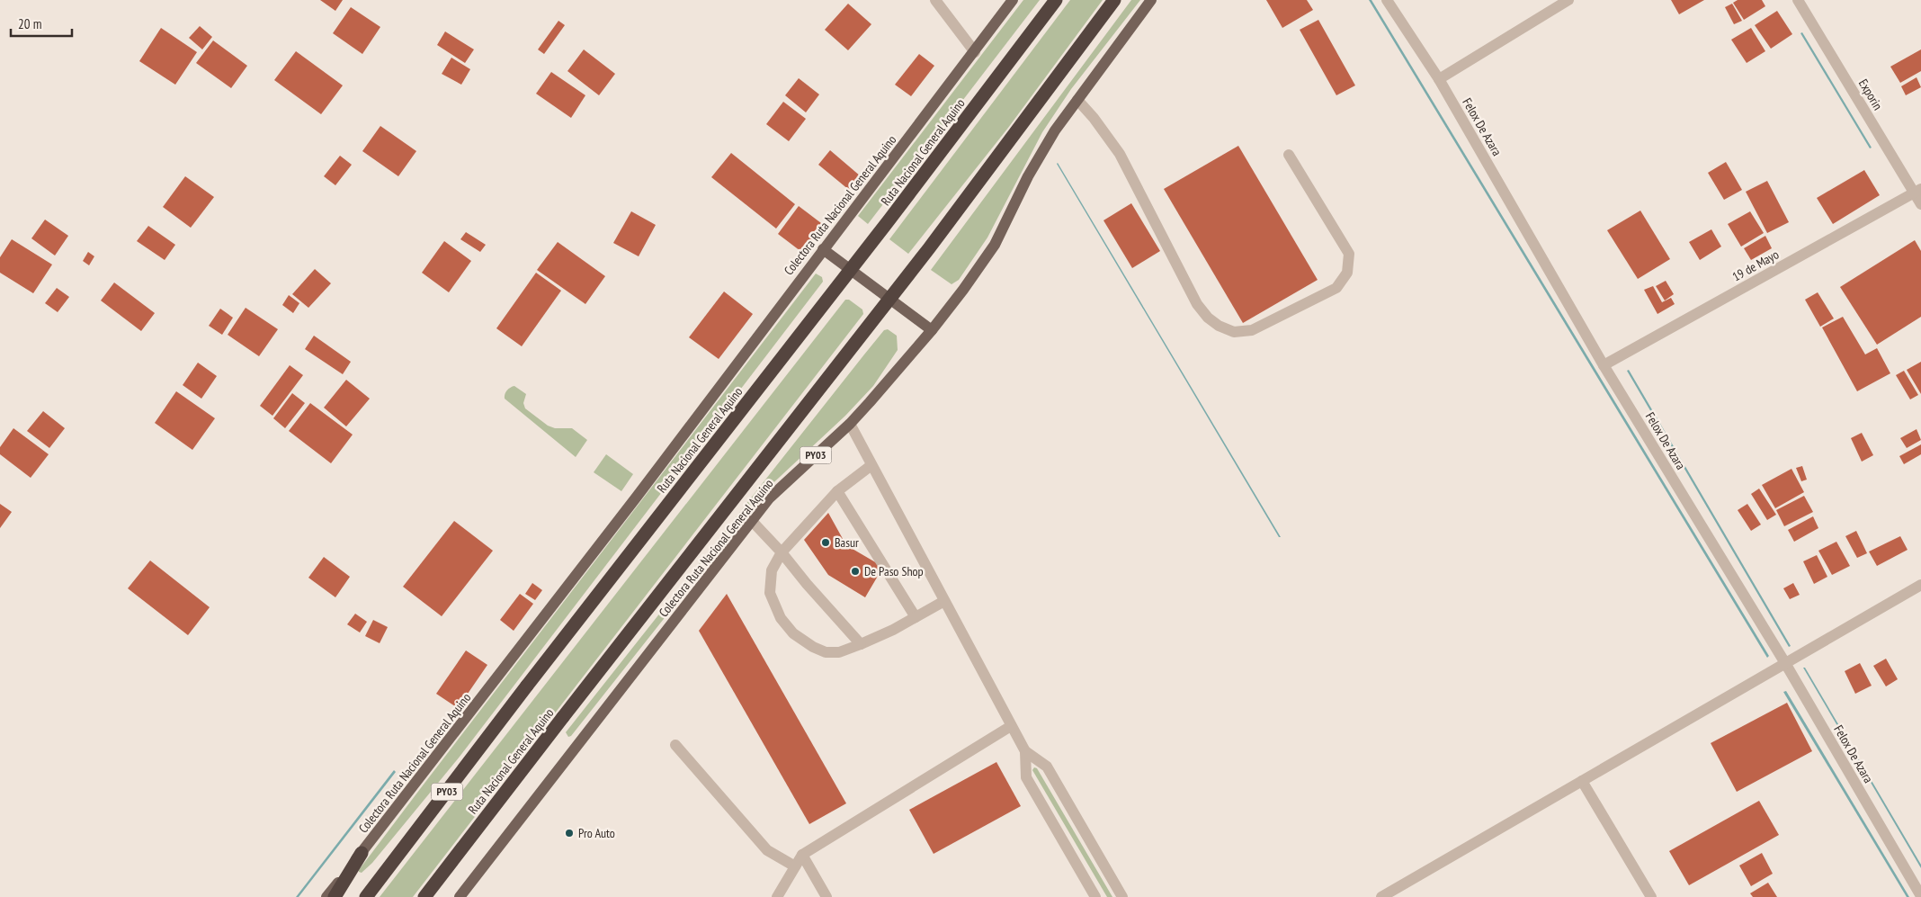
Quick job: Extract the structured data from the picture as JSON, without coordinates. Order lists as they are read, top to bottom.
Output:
{
  "streets": {
    "highway": ["Ruta Nacional General Aquino", "PY03"],
    "main road": ["Colectora Ruta Nacional General Aquino"],
    "street": ["Exporin", "Felox De Azara", "19 de Mayo"]
  },
  "crossings": [
    ["Exporin", "19 de Mayo"],
    ["Felox De Azara", "19 de Mayo"]
  ],
  "places": ["Basur", "De Paso Shop", "Pro Auto"],
  "scale_bar": "20 m"
}
